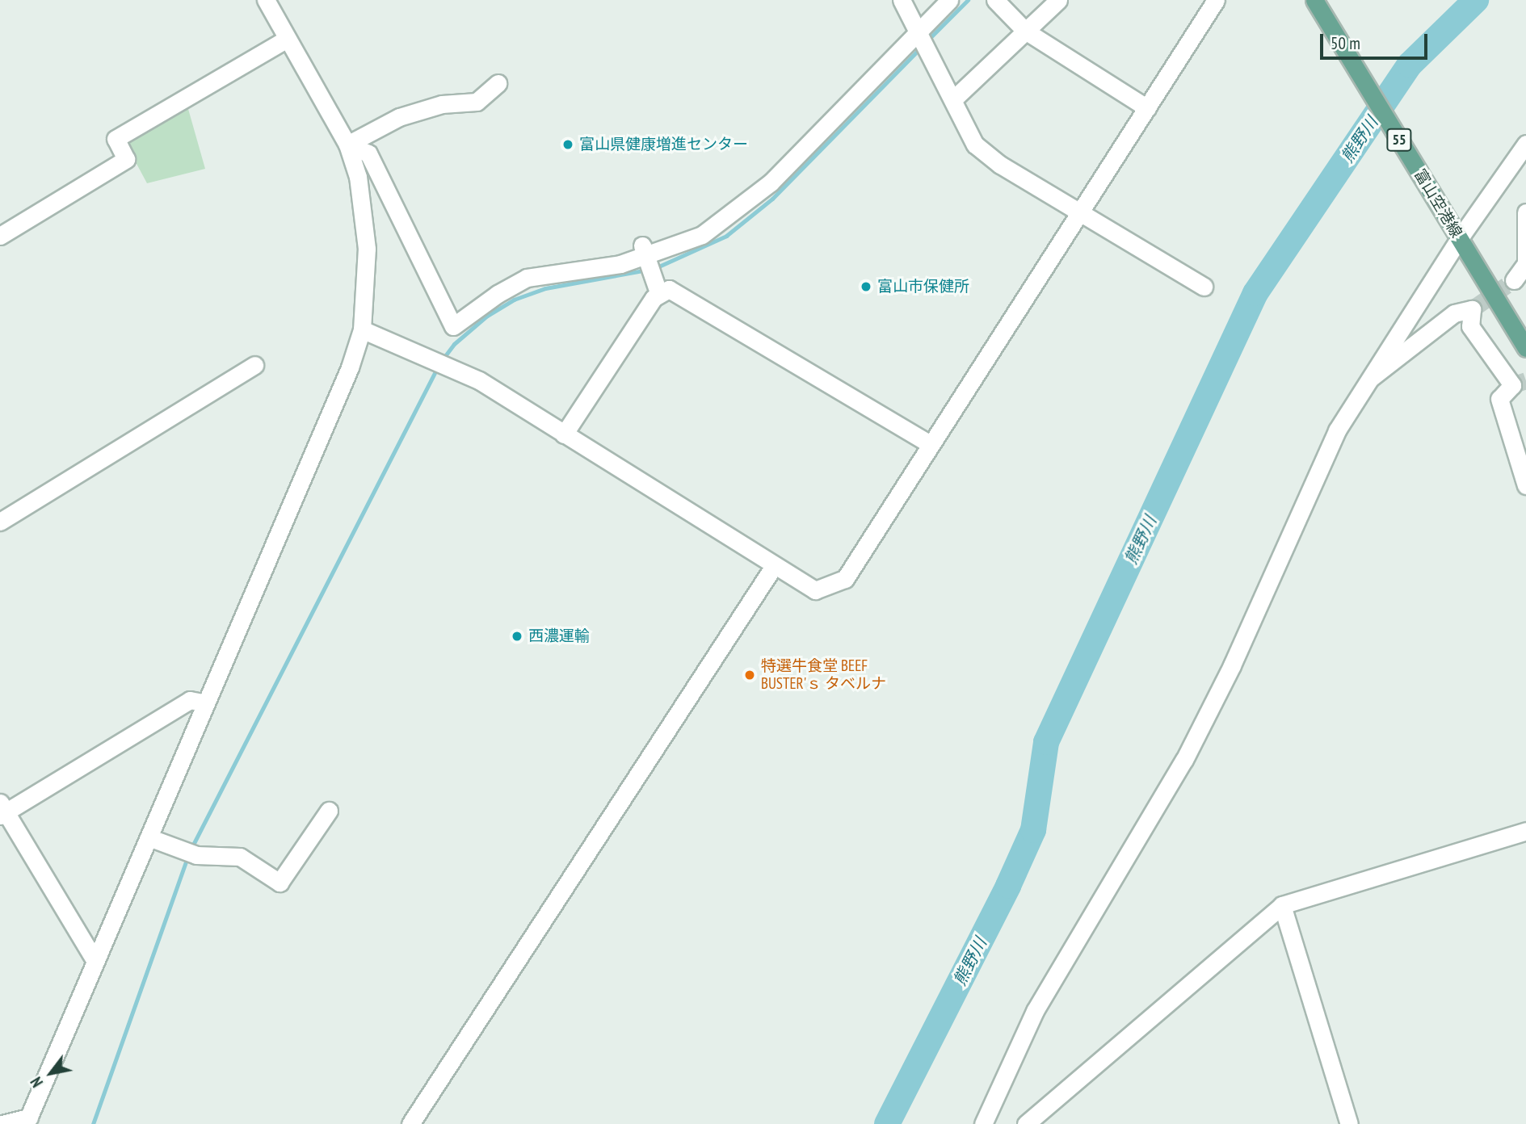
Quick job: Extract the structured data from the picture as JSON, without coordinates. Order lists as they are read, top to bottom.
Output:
{
  "streets": {
    "main road": ["55", "富山空港線"]
  },
  "water": ["熊野川"],
  "places": [
    "富山県健康増進センター",
    "富山市保健所",
    "西濃運輸",
    "特選牛食堂 BEEF BUSTER'ｓ タベルナ"
  ],
  "scale_bar": "50 m",
  "north": "bottom left"
}
